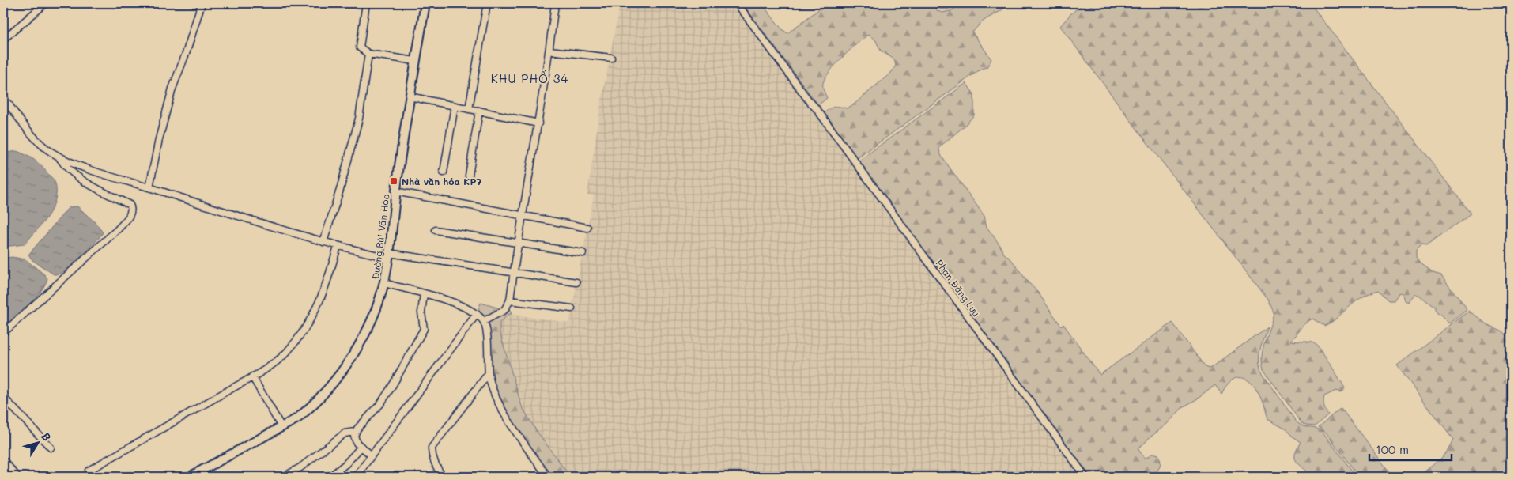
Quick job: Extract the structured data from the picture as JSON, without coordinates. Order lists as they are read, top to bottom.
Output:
{
  "streets": {
    "main road": ["Đường Bùi Văn Hòa"],
    "street": ["Phan Đăng Lưu"]
  },
  "districts": ["KHU PHỐ 34"],
  "places": {
    "transit": ["Nhà văn hóa KP7"]
  },
  "scale_bar": "100 m",
  "north": "top right"
}
